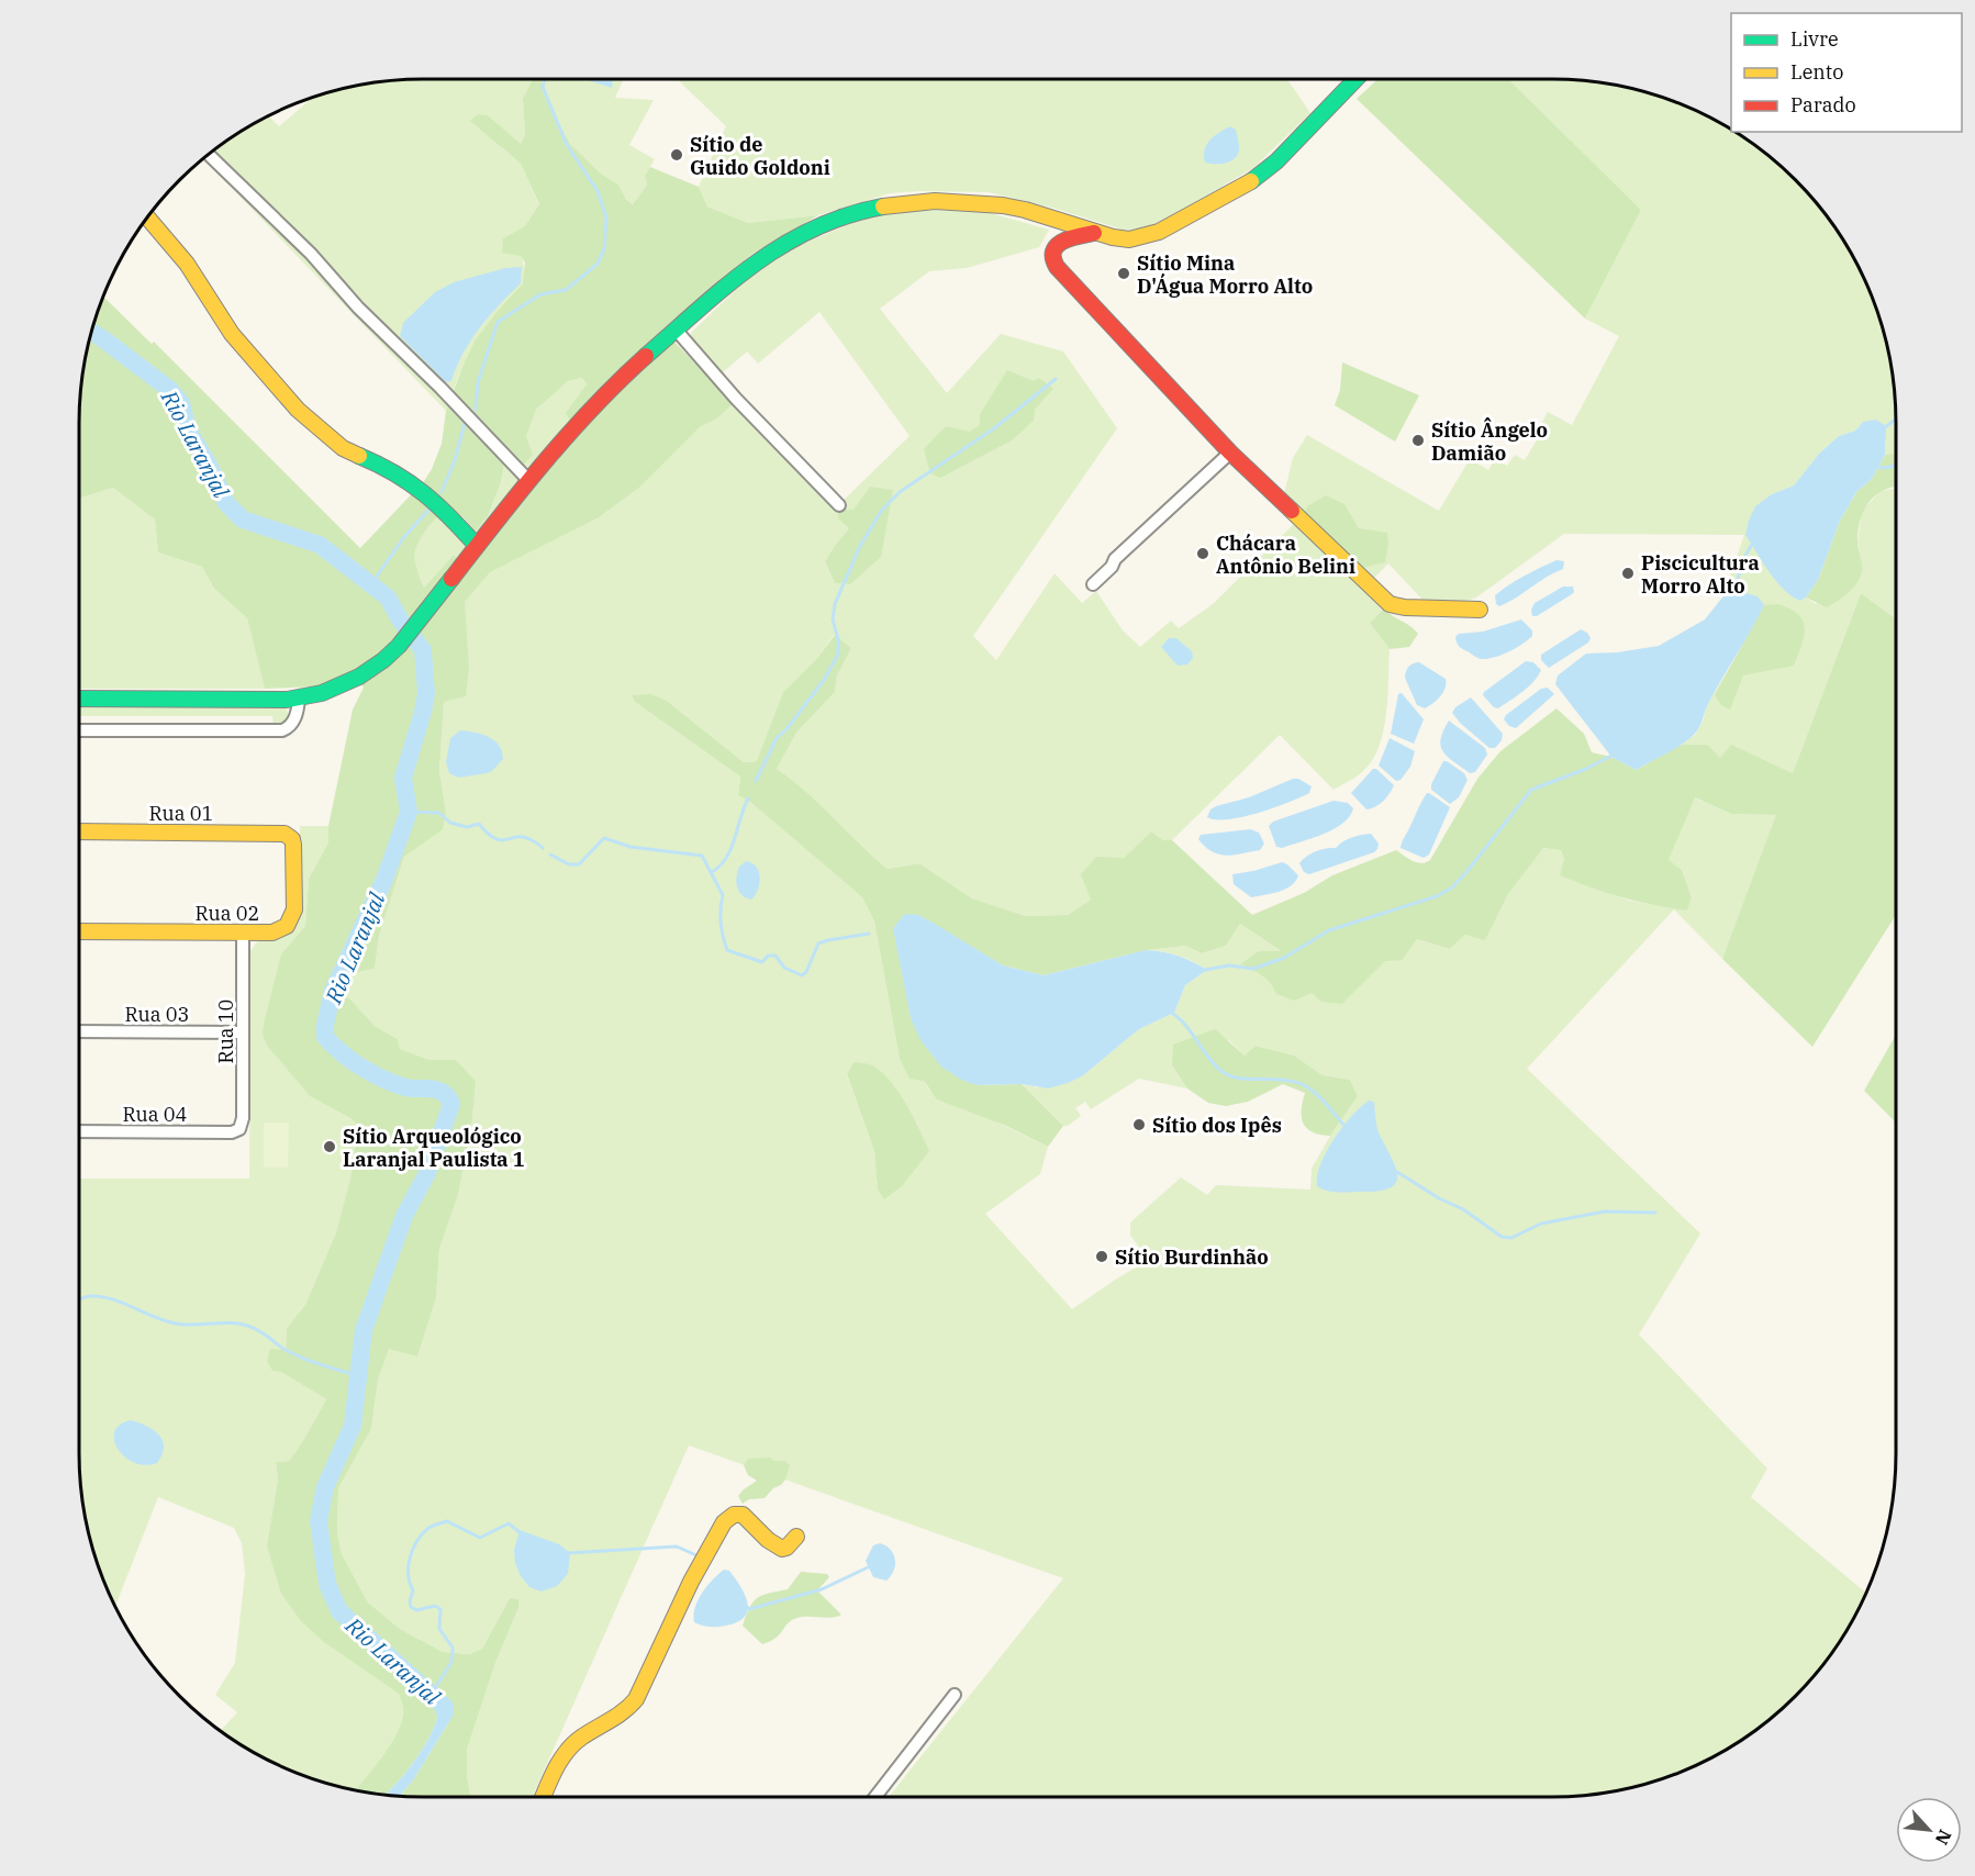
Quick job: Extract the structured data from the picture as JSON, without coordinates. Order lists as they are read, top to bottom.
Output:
{
  "streets": {
    "street": [
      "Rua 01",
      "Rua 02",
      "Rua 03",
      "Rua 10",
      "Rua 04"
    ]
  },
  "crossings": [
    ["Rua 01", "Rua 02"],
    ["Rua 02", "Rua 10"],
    ["Rua 03", "Rua 10"],
    ["Rua 10", "Rua 04"]
  ],
  "water": ["Rio Laranjal"],
  "places": [
    "Sítio de Guido Goldoni",
    "Sítio Mina D'Água Morro Alto",
    "Sítio Ângelo Damião",
    "Chácara Antônio Belini",
    "Piscicultura Morro Alto",
    "Sítio dos Ipês",
    "Sítio Arqueológico Laranjal Paulista 1",
    "Sítio Burdinhão"
  ],
  "legend": ["Livre", "Lento", "Parado"],
  "north": "bottom right"
}
